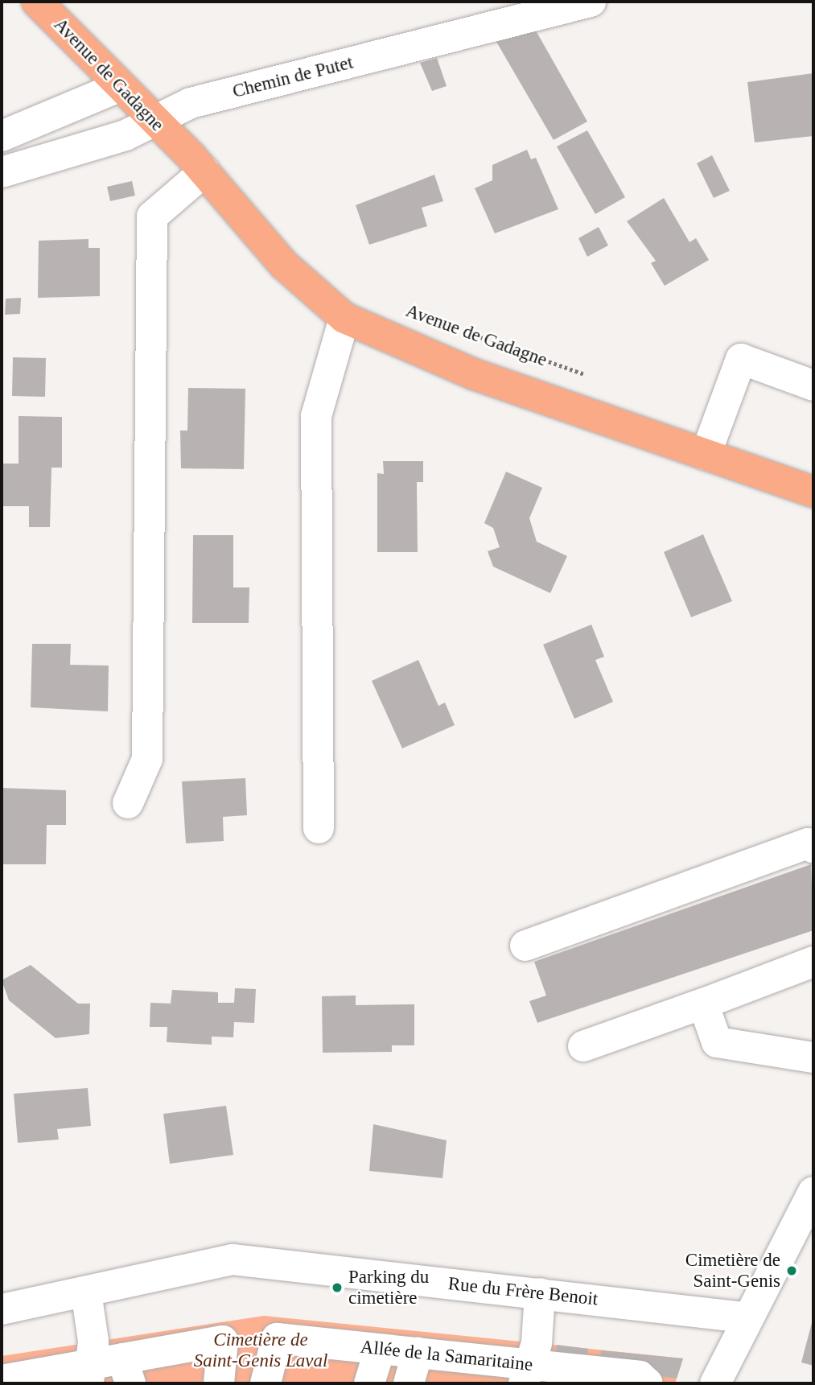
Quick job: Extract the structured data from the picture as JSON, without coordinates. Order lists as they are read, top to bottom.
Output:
{
  "streets": {
    "main road": ["Avenue de Gadagne"],
    "street": ["Chemin de Putet", "Rue du Frère Benoit", "Allée de la Samaritaine"]
  },
  "crossings": [
    ["Avenue de Gadagne", "Chemin de Putet"]
  ],
  "parks": ["Cimetière de Saint-Genis Laval"],
  "places": ["Cimetière de Saint-Genis", "Parking du cimetière"]
}
